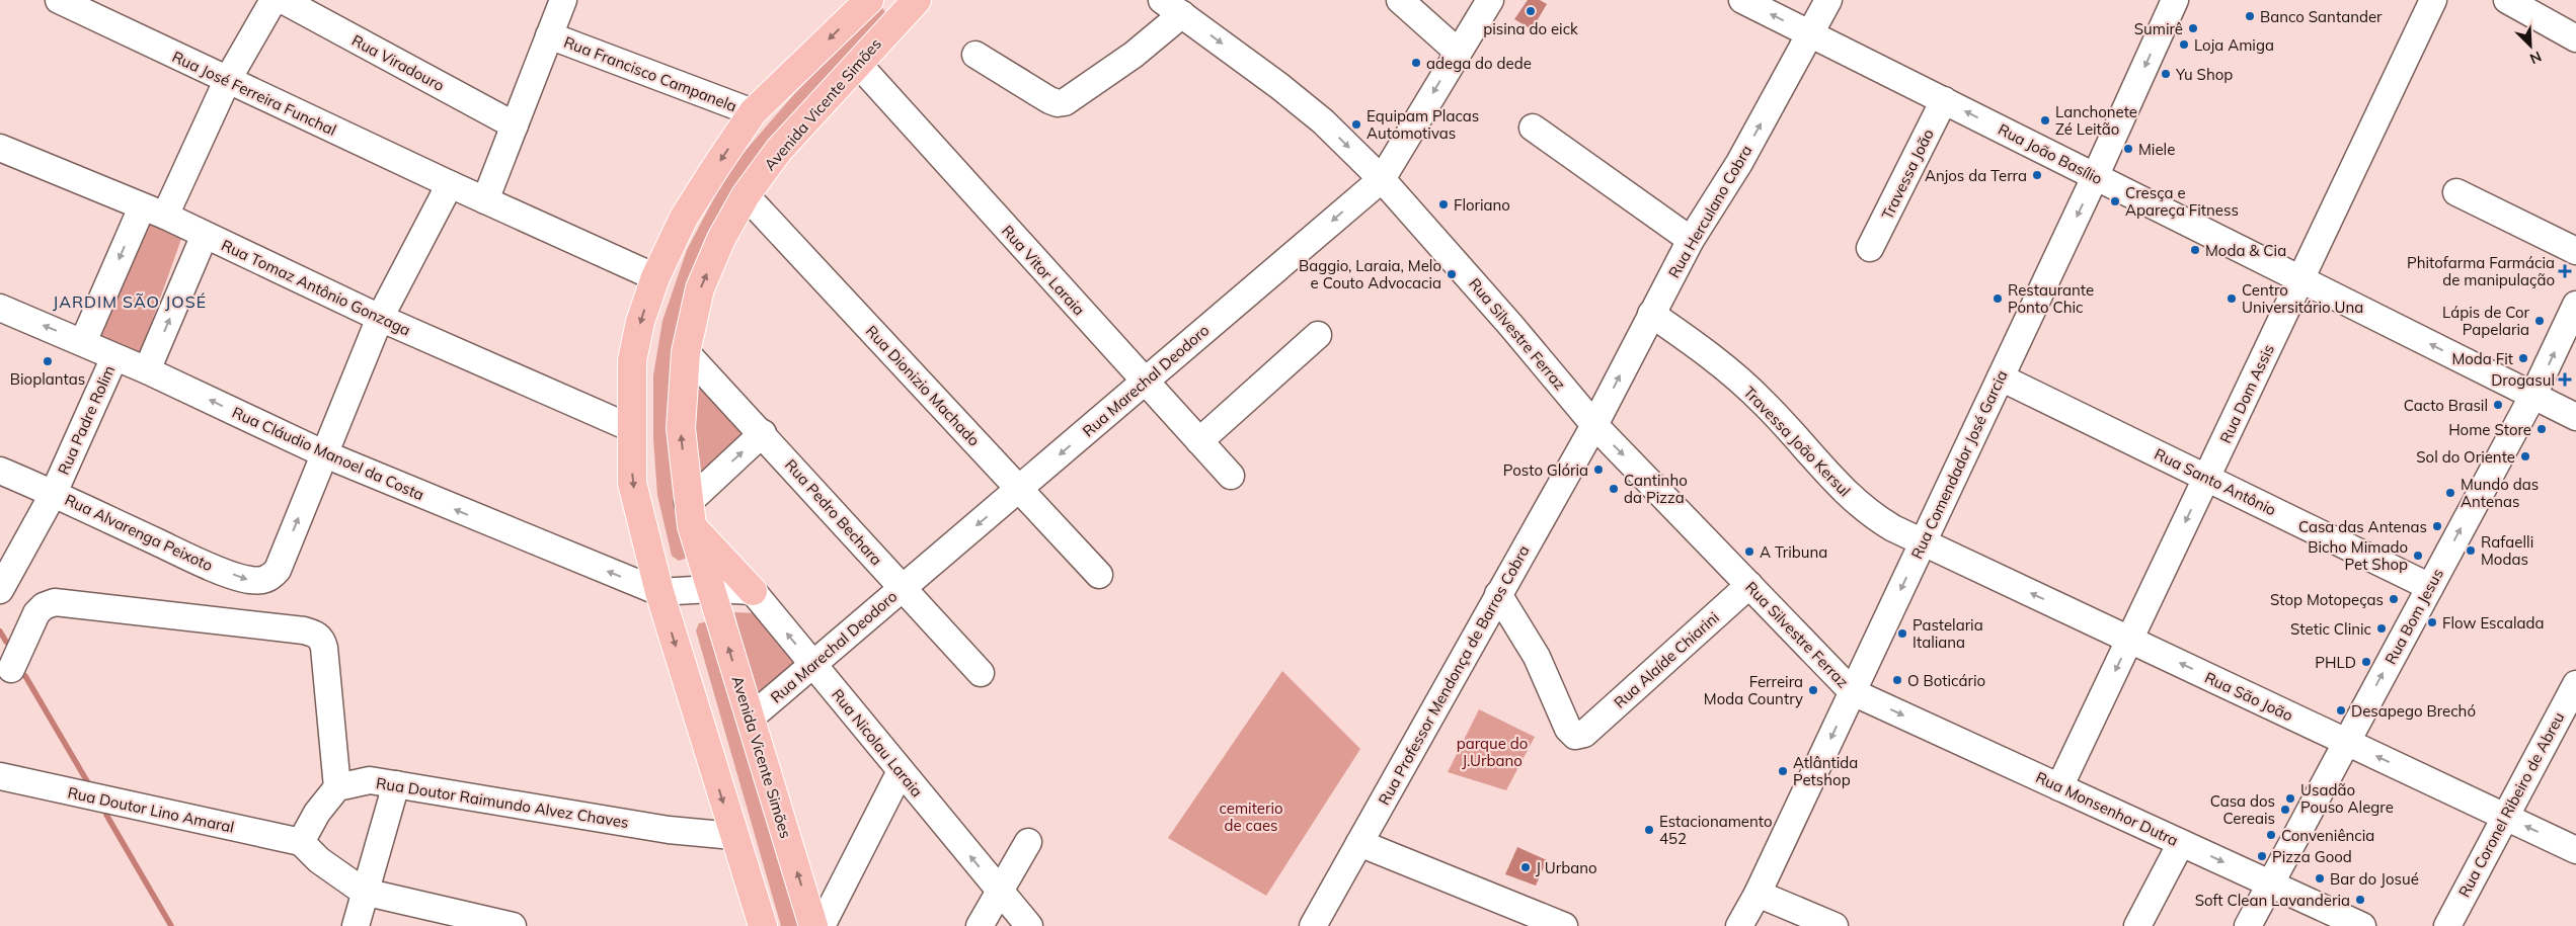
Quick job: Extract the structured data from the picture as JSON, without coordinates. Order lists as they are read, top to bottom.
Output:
{
  "streets": {
    "main road": ["Avenida Vicente Simões"],
    "street": [
      "Rua Viradouro",
      "Rua Francisco Campanela",
      "Rua José Ferreira Funchal",
      "Rua João Basílio",
      "Travessa João",
      "Rua Herculano Cobra",
      "Rua Vitor Laraia",
      "Rua Tomaz Antônio Gonzaga",
      "Rua Silvestre Ferraz",
      "Rua Marechal Deodoro",
      "Rua Dionizio Machado",
      "Rua Dom Assis",
      "Rua Padre Rolim",
      "Travessa João Kersul",
      "Rua Cláudio Manoel da Costa",
      "Rua Comendador José Garcia",
      "Rua Santo Antônio",
      "Rua Pedro Bechara",
      "Rua Alvarenga Peixoto",
      "Rua Bom Jesus",
      "Rua Alaíde Chiarini",
      "Rua Professor Mendonça de Barros Cobra",
      "Rua São João",
      "Rua Nicolau Laraia",
      "Rua Doutor Raimundo Alvez Chaves",
      "Rua Coronel Ribeiro de Abreu",
      "Rua Monsenhor Dutra",
      "Rua Doutor Lino Amaral"
    ]
  },
  "crossings": [
    ["Avenida Vicente Simões", "Rua Vitor Laraia"],
    ["Avenida Vicente Simões", "Rua Marechal Deodoro"],
    ["Avenida Vicente Simões", "Rua Dionizio Machado"],
    ["Avenida Vicente Simões", "Rua Pedro Bechara"],
    ["Rua João Basílio", "Travessa João"],
    ["Rua João Basílio", "Rua Herculano Cobra"],
    ["Rua João Basílio", "Rua Dom Assis"],
    ["Rua João Basílio", "Rua Comendador José Garcia"],
    ["Rua João Basílio", "Rua Bom Jesus"],
    ["Rua Herculano Cobra", "Rua Silvestre Ferraz"],
    ["Rua Herculano Cobra", "Travessa João Kersul"],
    ["Rua Herculano Cobra", "Rua Professor Mendonça de Barros Cobra"],
    ["Rua Vitor Laraia", "Rua Marechal Deodoro"],
    ["Rua Silvestre Ferraz", "Rua Marechal Deodoro"],
    ["Rua Silvestre Ferraz", "Rua Comendador José Garcia"],
    ["Rua Silvestre Ferraz", "Rua Alaíde Chiarini"],
    ["Rua Silvestre Ferraz", "Rua Professor Mendonça de Barros Cobra"],
    ["Rua Silvestre Ferraz", "Rua Monsenhor Dutra"],
    ["Rua Marechal Deodoro", "Rua Dionizio Machado"],
    ["Rua Marechal Deodoro", "Rua Pedro Bechara"],
    ["Rua Marechal Deodoro", "Rua Nicolau Laraia"],
    ["Rua Dom Assis", "Rua Santo Antônio"],
    ["Rua Dom Assis", "Rua São João"],
    ["Rua Dom Assis", "Rua Monsenhor Dutra"],
    ["Rua Padre Rolim", "Rua Cláudio Manoel da Costa"],
    ["Rua Padre Rolim", "Rua Alvarenga Peixoto"],
    ["Travessa João Kersul", "Rua Comendador José Garcia"],
    ["Travessa João Kersul", "Rua São João"],
    ["Rua Cláudio Manoel da Costa", "Rua Alvarenga Peixoto"],
    ["Rua Comendador José Garcia", "Rua Santo Antônio"],
    ["Rua Comendador José Garcia", "Rua São João"],
    ["Rua Comendador José Garcia", "Rua Monsenhor Dutra"],
    ["Rua Santo Antônio", "Rua Bom Jesus"],
    ["Rua Bom Jesus", "Rua São João"],
    ["Rua Bom Jesus", "Rua Monsenhor Dutra"],
    ["Rua Alaíde Chiarini", "Rua Professor Mendonça de Barros Cobra"],
    ["Rua São João", "Rua Coronel Ribeiro de Abreu"]
  ],
  "one_way": [
    "Rua Herculano Cobra",
    "Rua Silvestre Ferraz",
    "Rua Marechal Deodoro",
    "Rua Dom Assis",
    "Rua Cláudio Manoel da Costa",
    "Rua Comendador José Garcia",
    "Rua Bom Jesus",
    "Rua São João",
    "Rua Nicolau Laraia",
    "Rua Monsenhor Dutra"
  ],
  "districts": ["JARDIM SÃO JOSÉ"],
  "parks": ["parque do J.Urbano", "cemiterio de caes"],
  "places": {
    "other": [
      "pisina do eick",
      "Banco Santander",
      "Sumirê",
      "Loja Amiga",
      "adega do dede",
      "Yu Shop",
      "Lanchonete Zé Leitão",
      "Equipam Placas Automotivas",
      "Miele",
      "Anjos da Terra",
      "Cresça e Apareça Fitness",
      "Floriano",
      "Moda & Cia",
      "Baggio, Laraia, Melo e Couto Advocacia",
      "Restaurante Ponto Chic",
      "Centro Universitário Una",
      "Lápis de Cor Papelaria",
      "Moda Fit",
      "Bioplantas",
      "Cacto Brasil",
      "Home Store",
      "Sol do Oriente",
      "Posto Glória",
      "Cantinho da Pizza",
      "Mundo das Antenas",
      "Casa das Antenas",
      "Rafaelli Modas",
      "A Tribuna",
      "Bicho Mimado Pet Shop",
      "Stop Motopeças",
      "Flow Escalada",
      "Stetic Clinic",
      "Pastelaria Italiana",
      "PHLD",
      "O Boticário",
      "Ferreira Moda Country",
      "Desapego Brechó",
      "Atlântida Petshop",
      "Usadão Pouso Alegre",
      "Casa dos Cereais",
      "Estacionamento 452",
      "Conveniência",
      "Pizza Good",
      "J Urbano",
      "Bar do Josué",
      "Soft Clean Lavanderia"
    ],
    "health": ["Phitofarma Farmácia de manipulação", "Drogasul"]
  },
  "north": "bottom right"
}
